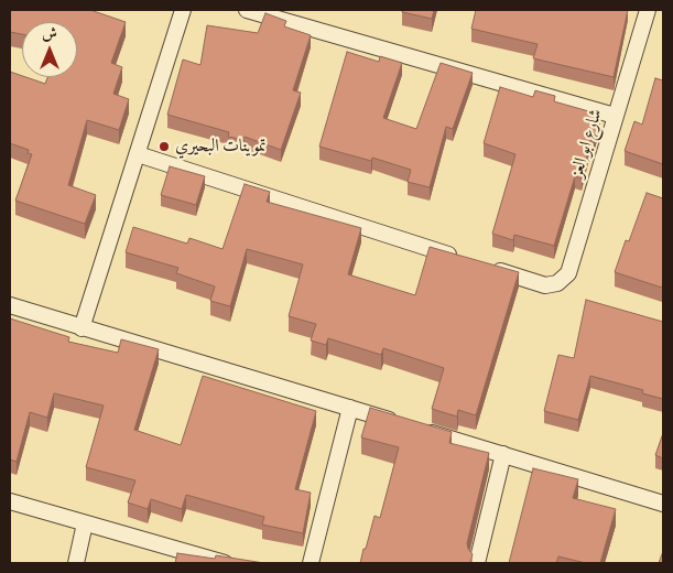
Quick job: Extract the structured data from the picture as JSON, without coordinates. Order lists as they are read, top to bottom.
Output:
{
  "streets": {
    "street": ["شارع ابو العز"]
  },
  "places": ["تموينات البحيري"],
  "north": "top"
}
